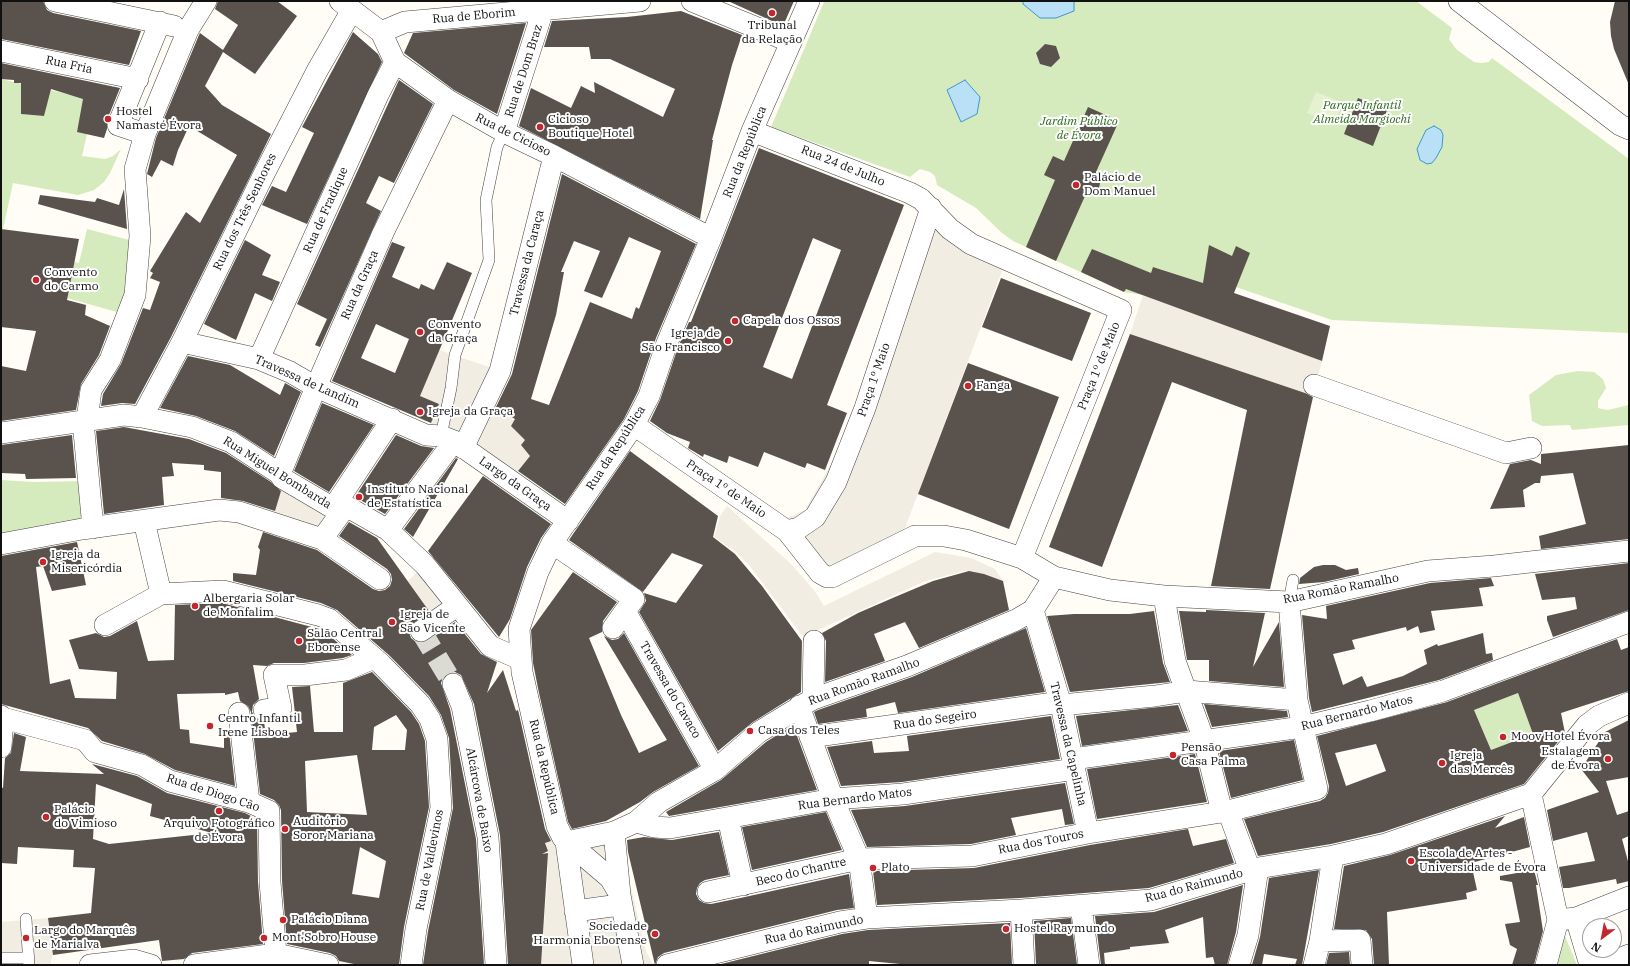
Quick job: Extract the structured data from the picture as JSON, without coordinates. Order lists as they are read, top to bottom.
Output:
{
  "streets": {
    "street": [
      "Rua de Eborim",
      "Rua Fria",
      "Rua de Dom Braz",
      "Rua de Cicioso",
      "Rua da República",
      "Rua 24 de Julho",
      "Rua de Fradique",
      "Rua dos Três Senhores",
      "Travessa da Caraça",
      "Rua da Graça",
      "Praça 1º de Maio",
      "Praça 1º Maio",
      "Travessa de Landim",
      "Rua Miguel Bombarda",
      "Largo da Graça",
      "Rua Romão Ramalho",
      "Travessa do Cavaco",
      "Rua Bernardo Matos",
      "Rua do Segeiro",
      "Travessa da Capelinha",
      "Rua de Diogo Cão",
      "Alcárcova de Baixo",
      "Rua dos Touros",
      "Rua de Valdevinos",
      "Beco do Chantre",
      "Rua do Raimundo"
    ]
  },
  "crossings": [
    ["Rua de Eborim", "Rua de Dom Braz"],
    ["Rua de Eborim", "Rua de Cicioso"],
    ["Rua de Dom Braz", "Rua de Cicioso"],
    ["Rua de Cicioso", "Rua da República"],
    ["Rua de Cicioso", "Rua de Fradique"],
    ["Rua de Cicioso", "Rua dos Três Senhores"],
    ["Rua de Cicioso", "Travessa da Caraça"],
    ["Rua de Cicioso", "Rua da Graça"],
    ["Rua da República", "Rua 24 de Julho"],
    ["Rua da República", "Praça 1º de Maio"],
    ["Rua da República", "Rua Miguel Bombarda"],
    ["Rua da República", "Largo da Graça"],
    ["Rua da República", "Rua Romão Ramalho"],
    ["Rua da República", "Travessa do Cavaco"],
    ["Rua 24 de Julho", "Praça 1º de Maio"],
    ["Rua 24 de Julho", "Praça 1º Maio"],
    ["Rua de Fradique", "Travessa de Landim"],
    ["Rua dos Três Senhores", "Travessa de Landim"],
    ["Rua dos Três Senhores", "Rua Miguel Bombarda"],
    ["Travessa da Caraça", "Travessa de Landim"],
    ["Travessa da Caraça", "Largo da Graça"],
    ["Rua da Graça", "Travessa de Landim"],
    ["Rua da Graça", "Rua Miguel Bombarda"],
    ["Praça 1º de Maio", "Praça 1º Maio"],
    ["Praça 1º de Maio", "Rua Romão Ramalho"],
    ["Travessa de Landim", "Largo da Graça"],
    ["Rua Romão Ramalho", "Travessa do Cavaco"],
    ["Rua Romão Ramalho", "Rua Bernardo Matos"],
    ["Rua Romão Ramalho", "Travessa da Capelinha"],
    ["Rua Bernardo Matos", "Travessa da Capelinha"],
    ["Rua Bernardo Matos", "Rua dos Touros"],
    ["Rua Bernardo Matos", "Beco do Chantre"],
    ["Rua do Segeiro", "Travessa da Capelinha"],
    ["Travessa da Capelinha", "Rua dos Touros"],
    ["Rua dos Touros", "Beco do Chantre"]
  ],
  "parks": ["Parque Infantil Almeida Margiochi", "Jardim Público de Évora"],
  "places": [
    "Tribunal da Relação",
    "Hostel Namasté Évora",
    "Cicioso Boutique Hotel",
    "Palácio de Dom Manuel",
    "Convento do Carmo",
    "Capela dos Ossos",
    "Convento da Graça",
    "Igreja de São Francisco",
    "Fanga",
    "Igreja da Graça",
    "Instituto Nacional de Estatística",
    "Igreja da Misericórdia",
    "Albergaria Solar de Monfalim",
    "Igreja de São Vicente",
    "Salão Central Eborense",
    "Centro Infantil Irene Lisboa",
    "Casa dos Teles",
    "Moov Hotel Évora",
    "Pensão Casa Palma",
    "Estalagem de Évora",
    "Igreja das Mercês",
    "Arquivo Fotográfico de Évora",
    "Palácio do Vimioso",
    "Auditório Soror Mariana",
    "Escola de Artes - Universidade de Évora",
    "Plato",
    "Palácio Diana",
    "Hostel Raymundo",
    "Sociedade Harmonia Eborense",
    "Largo do Marquês de Marialva",
    "Mont'Sobro House"
  ],
  "north": "bottom left"
}
